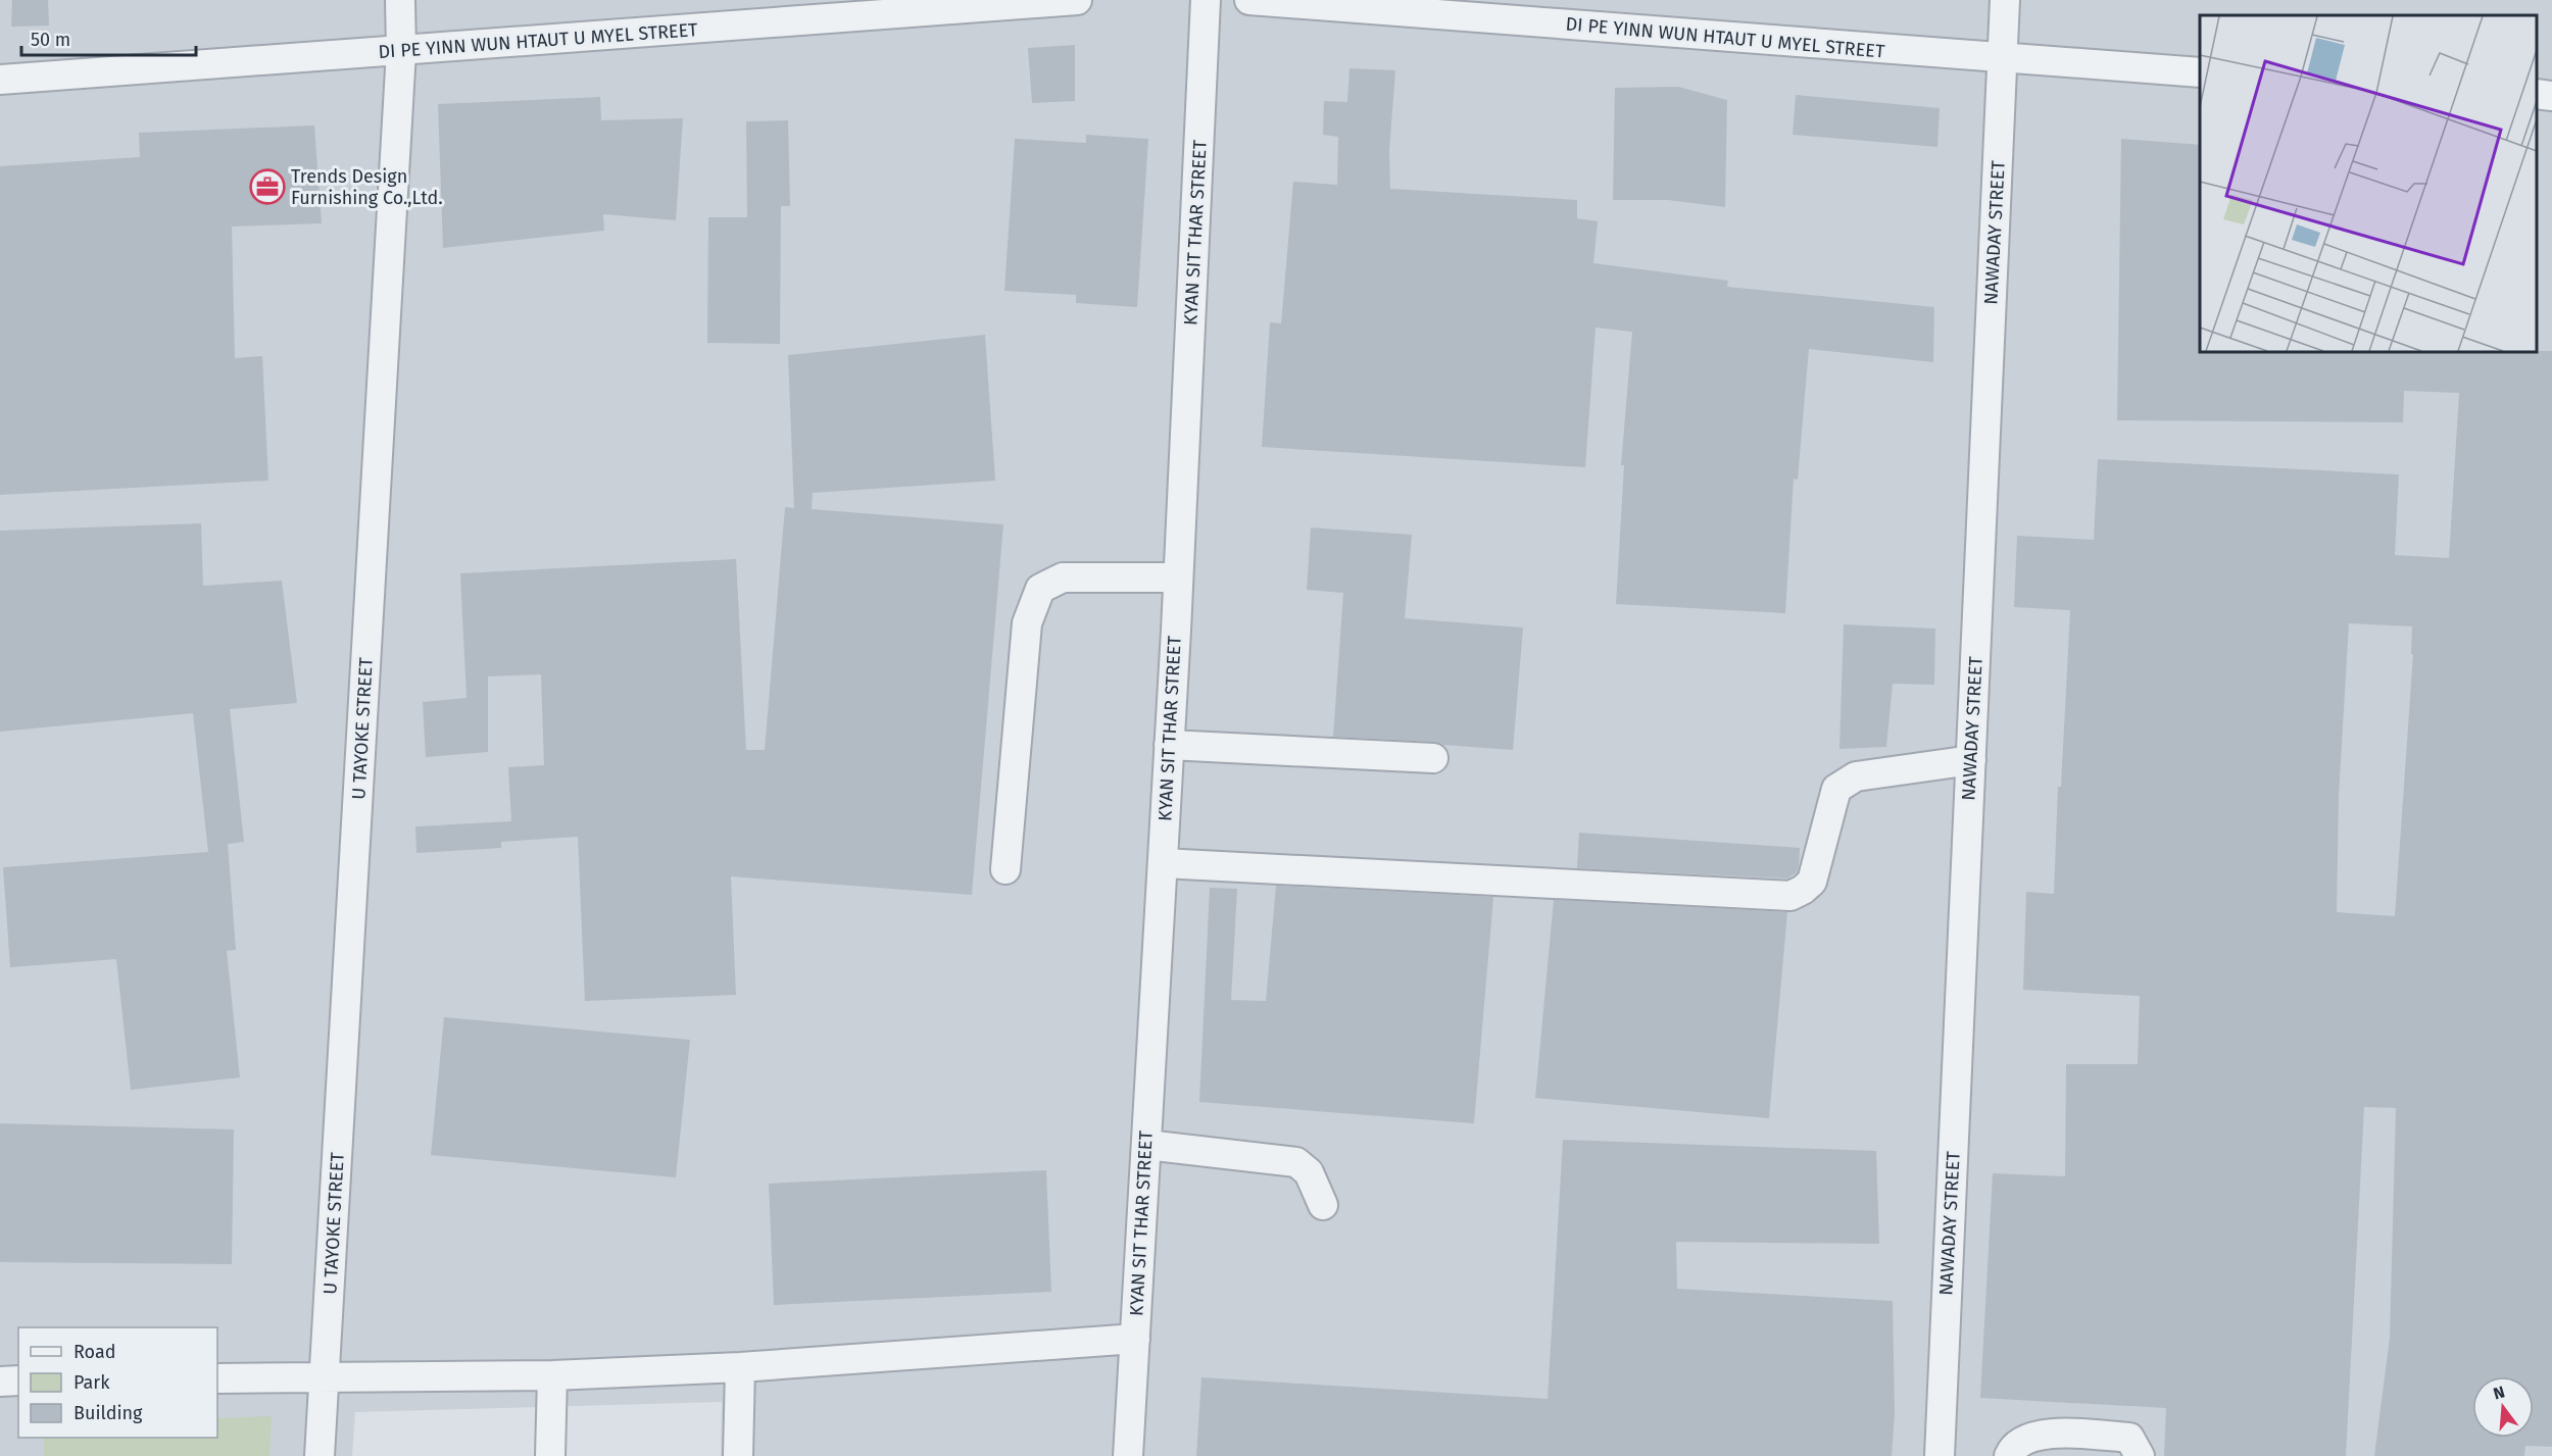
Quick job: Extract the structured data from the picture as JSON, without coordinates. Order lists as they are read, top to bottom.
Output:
{
  "streets": {
    "street": [
      "DI PE YINN WUN HTAUT U MYEL STREET",
      "KYAN SIT THAR STREET",
      "NAWADAY STREET",
      "U TAYOKE STREET"
    ]
  },
  "crossings": [
    ["DI PE YINN WUN HTAUT U MYEL STREET", "NAWADAY STREET"],
    ["DI PE YINN WUN HTAUT U MYEL STREET", "U TAYOKE STREET"]
  ],
  "places": {
    "office": ["Trends Design Furnishing Co.,Ltd."]
  },
  "legend": ["Road", "Park", "Building"],
  "scale_bar": "50 m",
  "north": "top"
}
